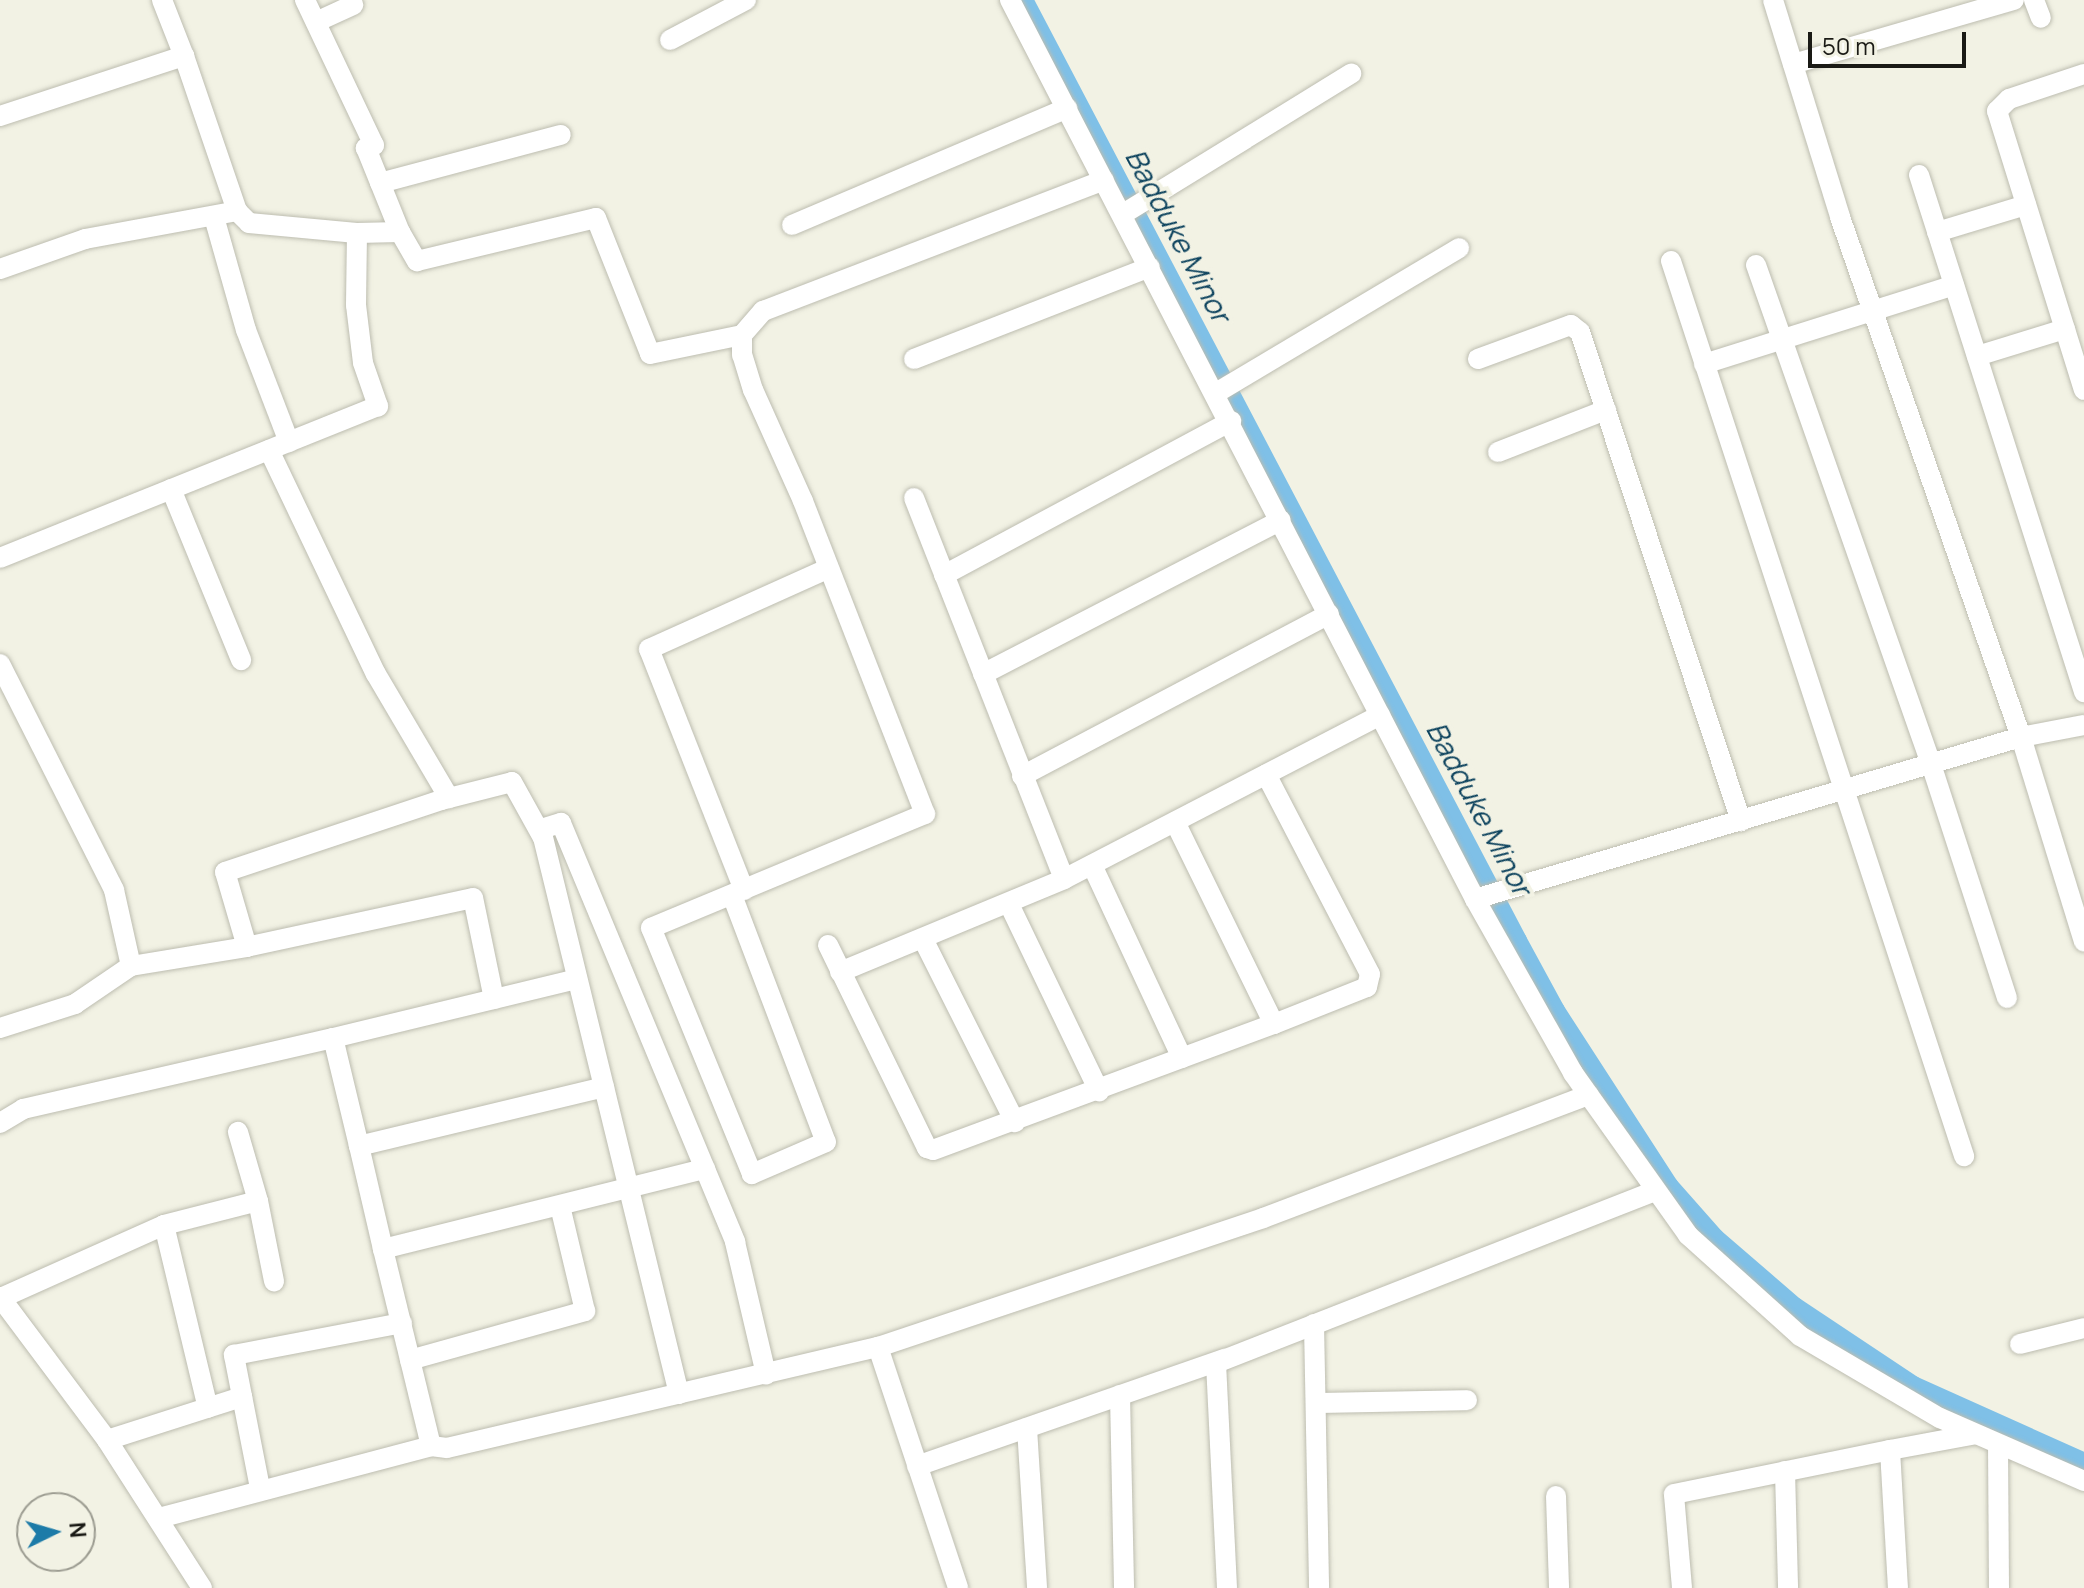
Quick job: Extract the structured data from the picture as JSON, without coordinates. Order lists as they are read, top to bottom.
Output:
{
  "water": ["Badduke Minor"],
  "scale_bar": "50 m",
  "north": "right"
}
